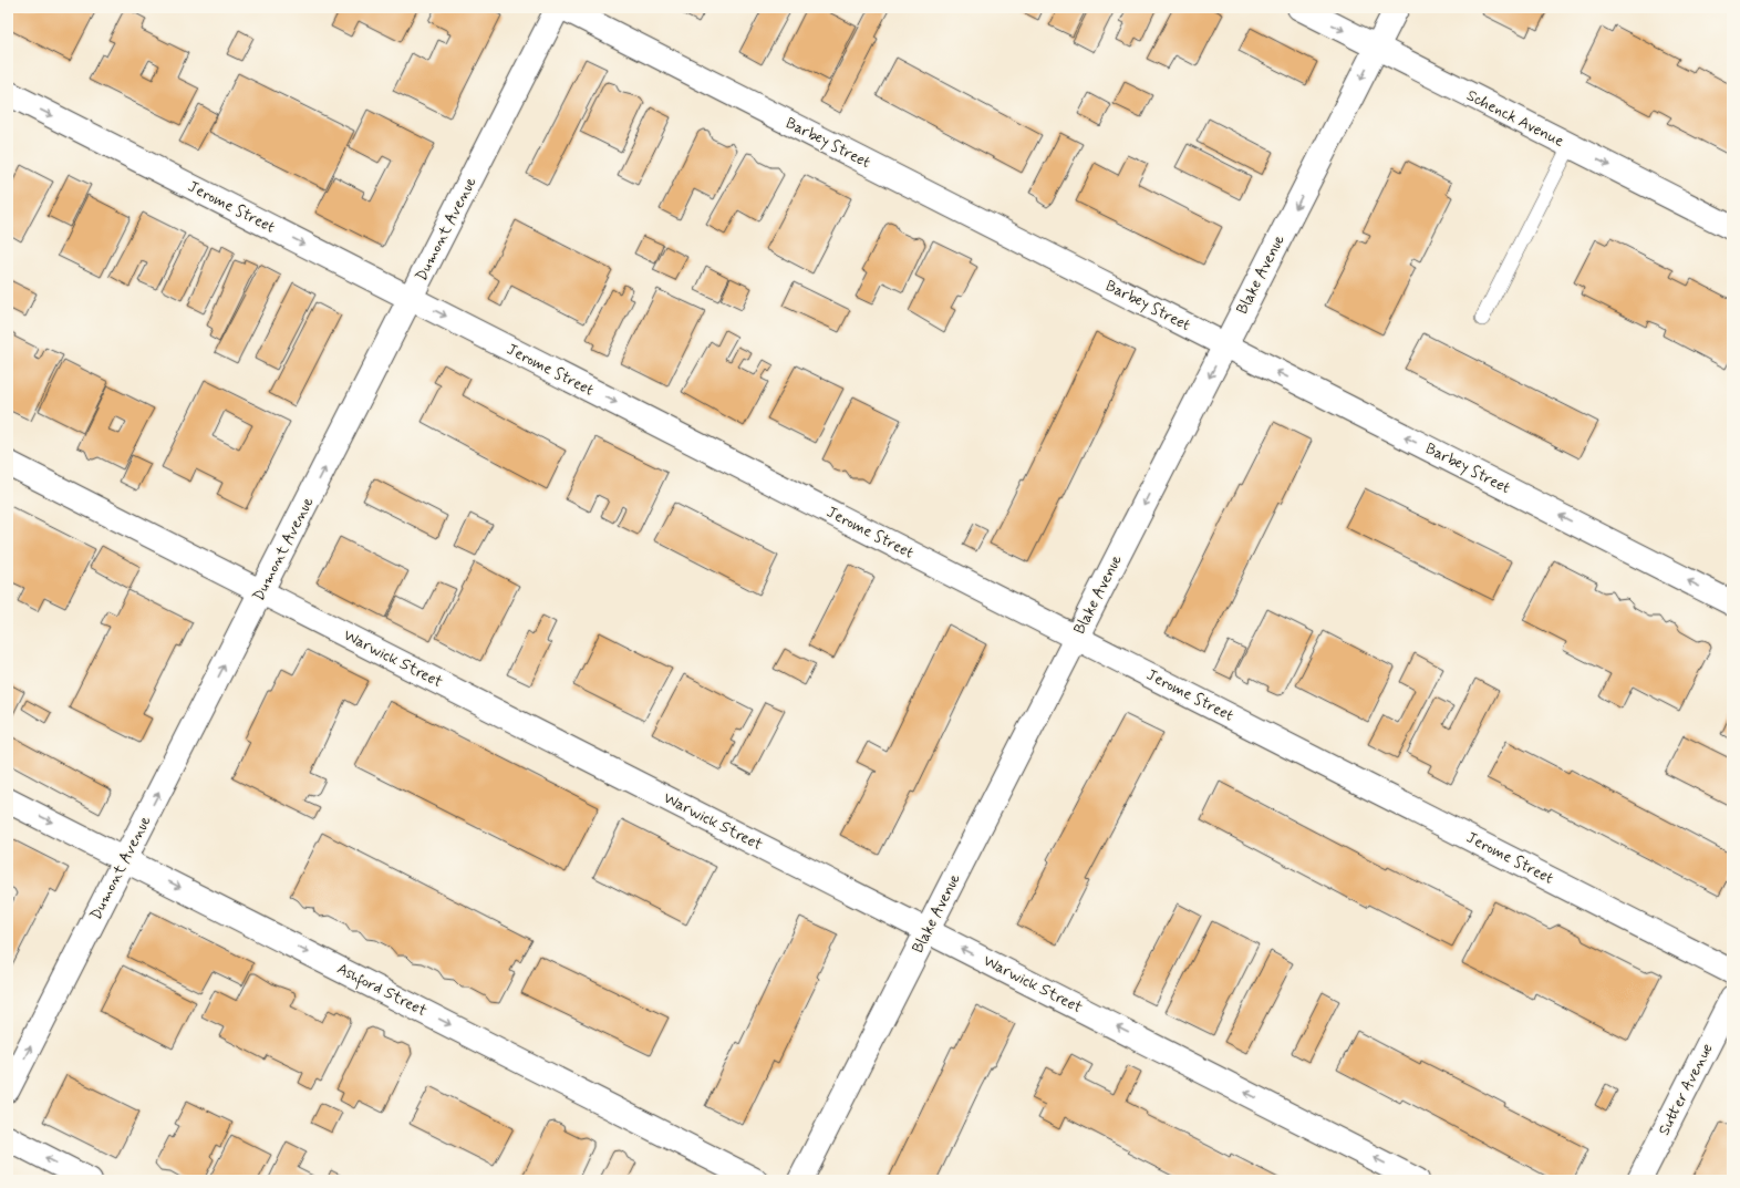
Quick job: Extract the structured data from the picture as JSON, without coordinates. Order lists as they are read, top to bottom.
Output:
{
  "streets": {
    "street": [
      "Schenck Avenue",
      "Barbey Street",
      "Jerome Street",
      "Dumont Avenue",
      "Blake Avenue",
      "Warwick Street",
      "Ashford Street",
      "Sutter Avenue"
    ]
  },
  "crossings": [
    ["Schenck Avenue", "Blake Avenue"],
    ["Barbey Street", "Blake Avenue"],
    ["Jerome Street", "Dumont Avenue"],
    ["Jerome Street", "Blake Avenue"],
    ["Dumont Avenue", "Warwick Street"],
    ["Dumont Avenue", "Ashford Street"],
    ["Blake Avenue", "Warwick Street"]
  ],
  "one_way": [
    "Schenck Avenue",
    "Barbey Street",
    "Jerome Street",
    "Dumont Avenue",
    "Blake Avenue",
    "Ashford Street"
  ]
}
